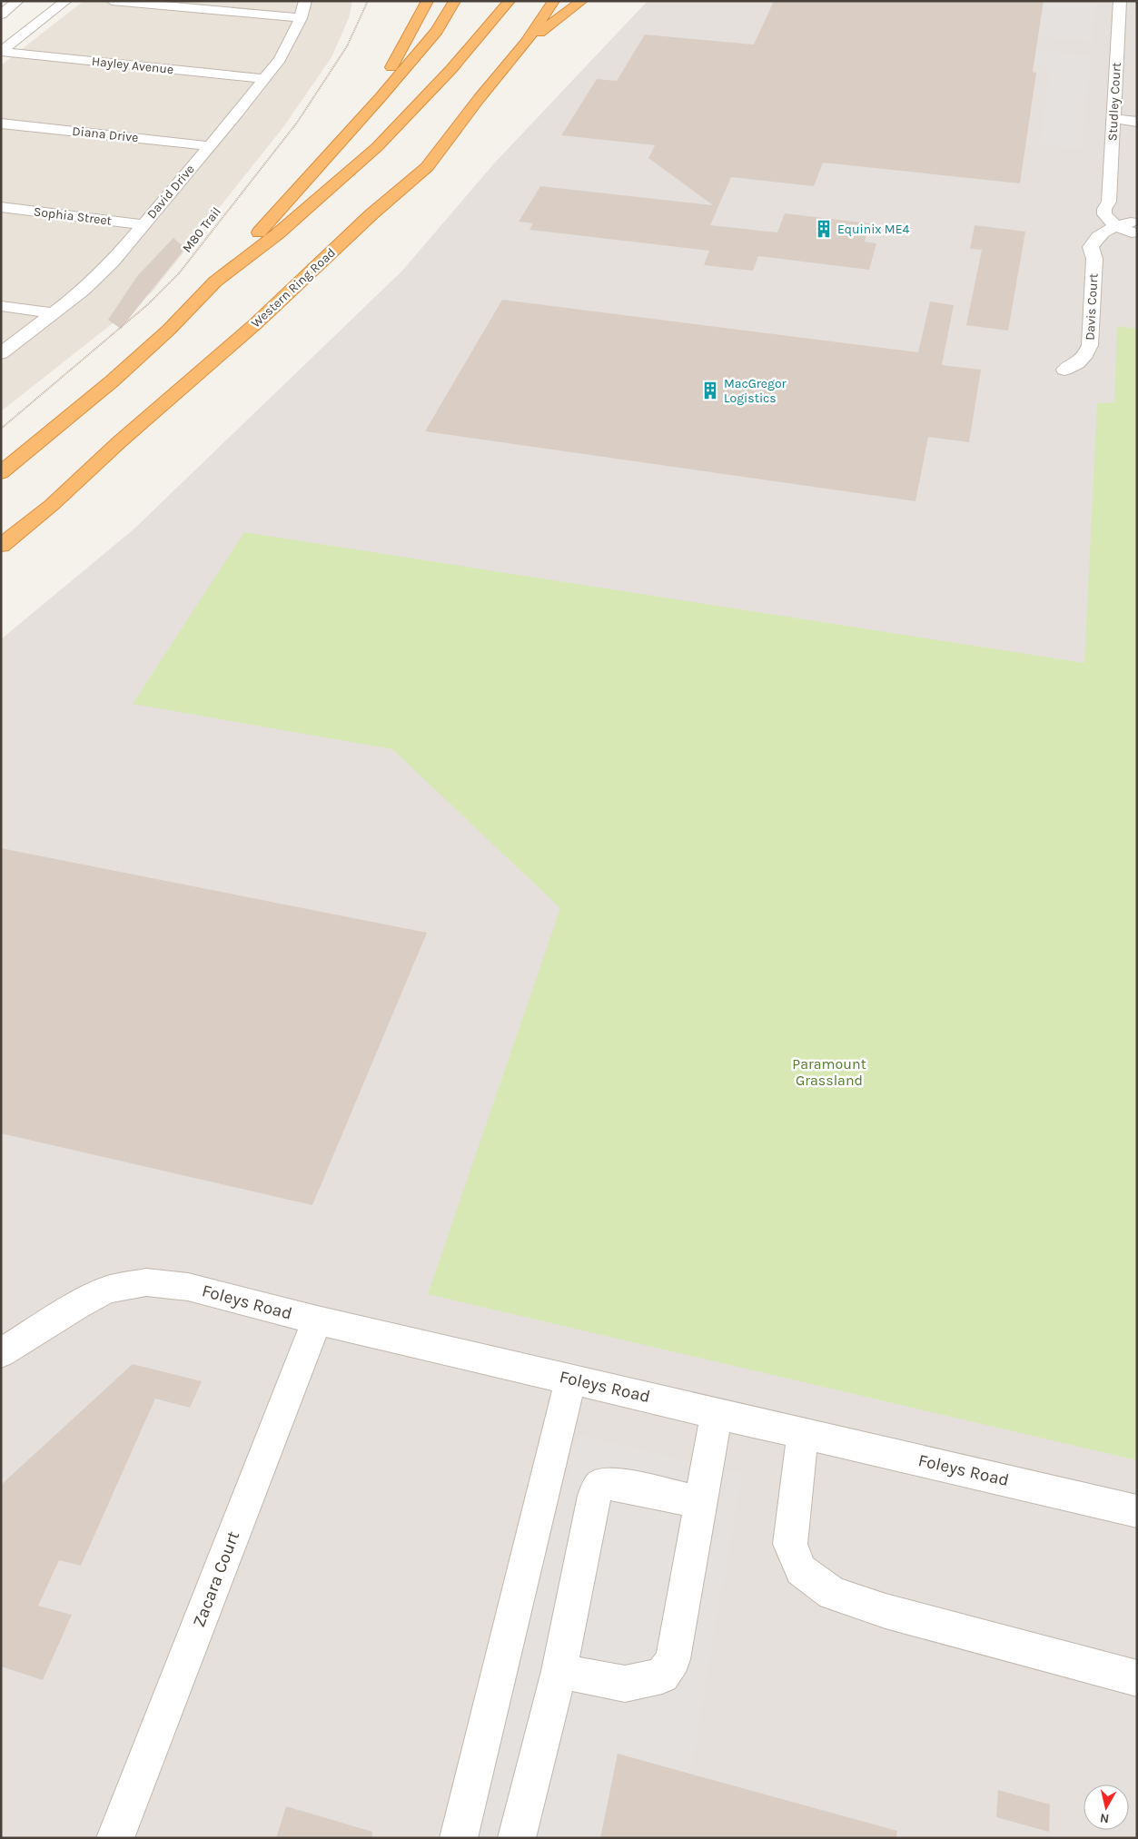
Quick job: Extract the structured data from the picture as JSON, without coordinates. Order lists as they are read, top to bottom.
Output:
{
  "streets": {
    "highway": ["Western Ring Road"],
    "street": [
      "Hayley Avenue",
      "Studley Court",
      "Diana Drive",
      "David Drive",
      "Sophia Street",
      "Davis Court",
      "Foleys Road",
      "Zacara Court"
    ],
    "path": ["M80 Trail"]
  },
  "crossings": [
    ["Hayley Avenue", "David Drive"],
    ["Studley Court", "Davis Court"],
    ["Diana Drive", "David Drive"],
    ["David Drive", "Sophia Street"],
    ["Foleys Road", "Zacara Court"]
  ],
  "parks": ["Paramount Grassland"],
  "places": {
    "building": ["Equinix ME4", "MacGregor Logistics"]
  },
  "north": "bottom"
}
